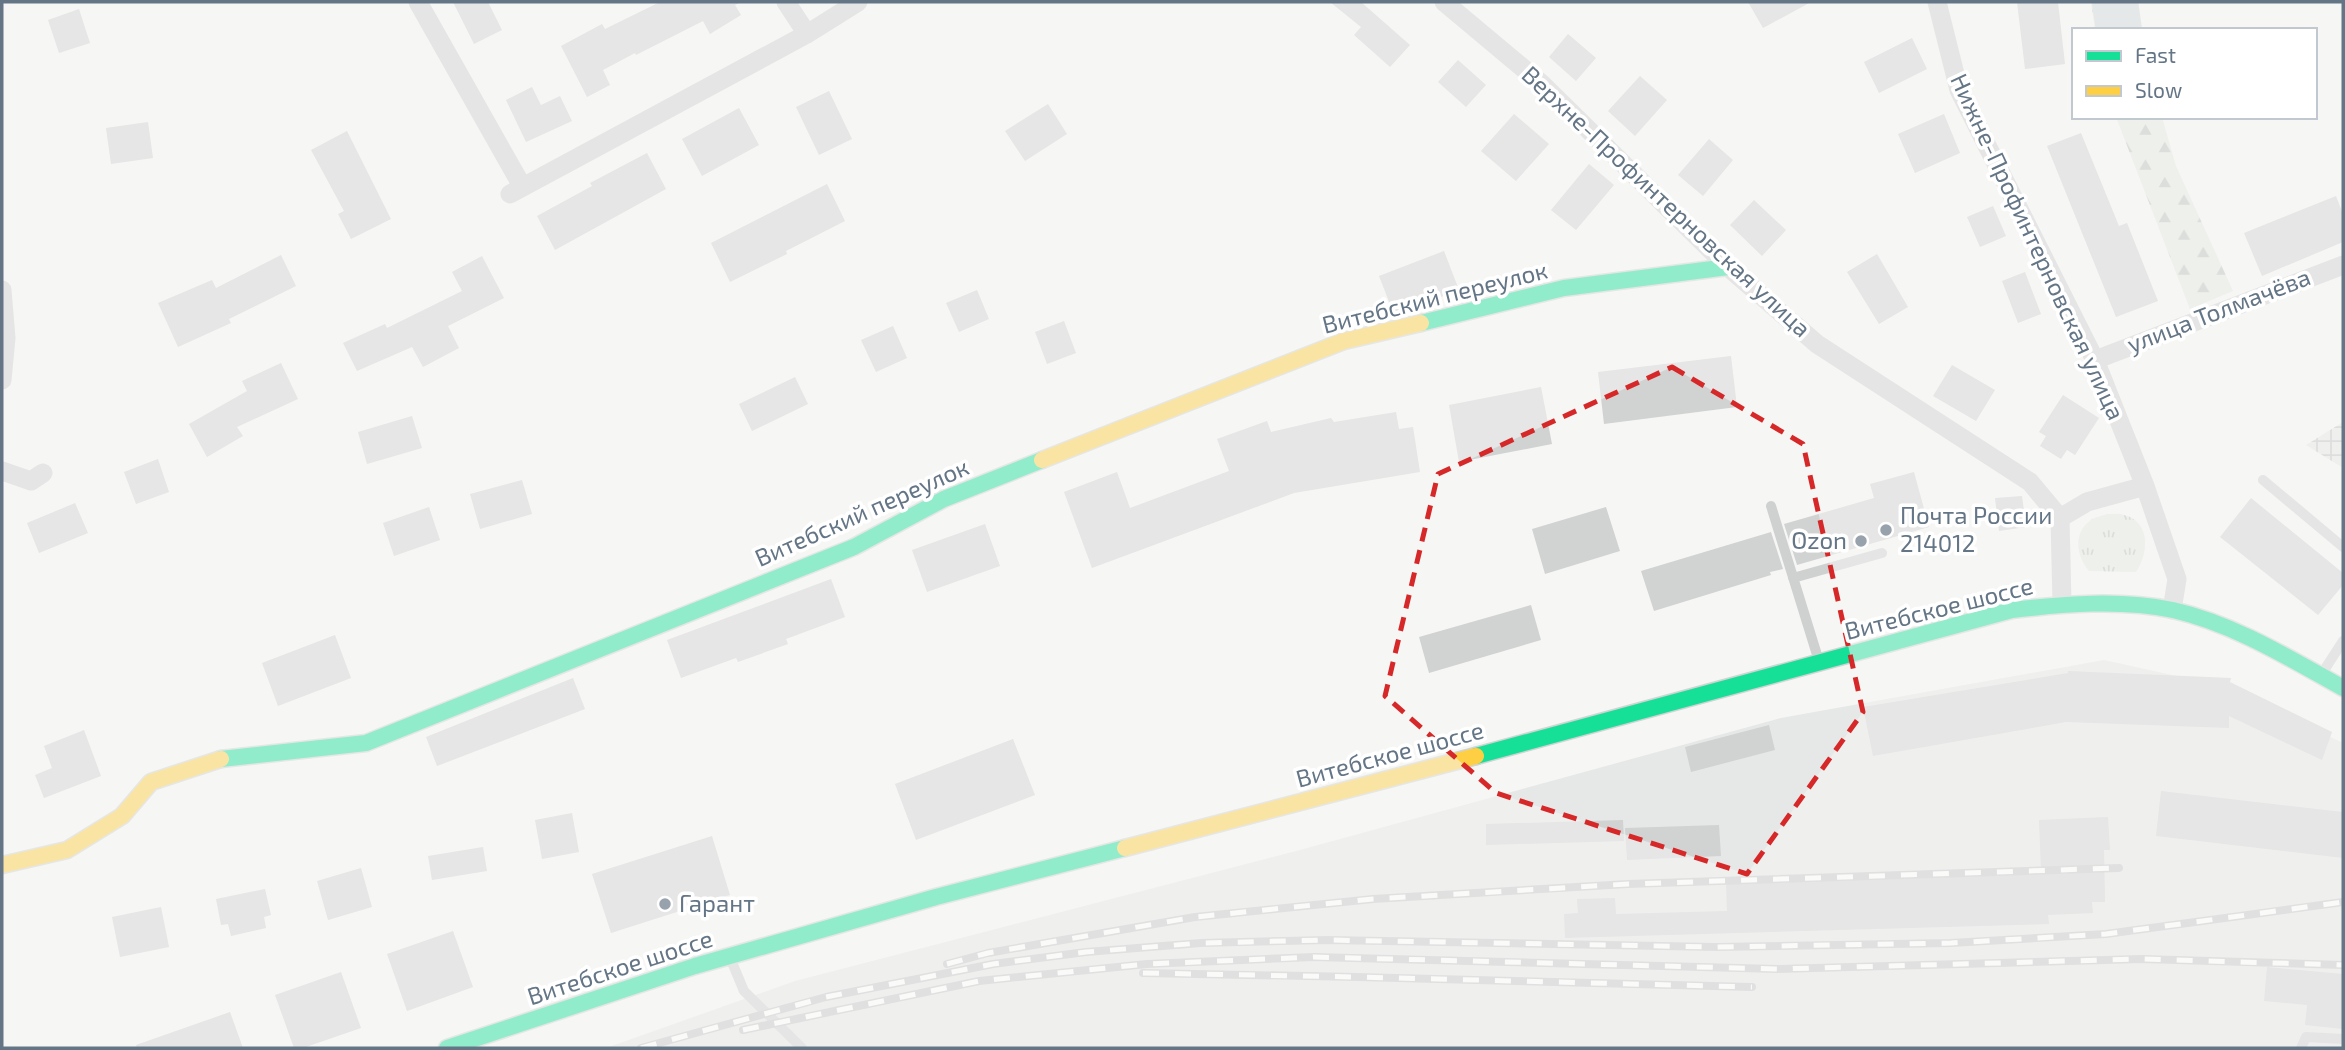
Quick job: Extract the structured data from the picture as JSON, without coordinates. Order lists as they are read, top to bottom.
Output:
{
  "streets": {
    "main road": ["Витебский переулок", "Витебское шоссе"],
    "street": ["Верхне-Профинтерновская улица", "Нижне-Профинтерновская улица", "улица Толмачёва"]
  },
  "crossings": [
    ["Верхне-Профинтерновская улица", "Витебский переулок"],
    ["Нижне-Профинтерновская улица", "улица Толмачёва"],
    ["Нижне-Профинтерновская улица", "Витебское шоссе"]
  ],
  "places": ["Почта России 214012", "Ozon", "Гарант"],
  "legend": ["Fast", "Slow"]
}
